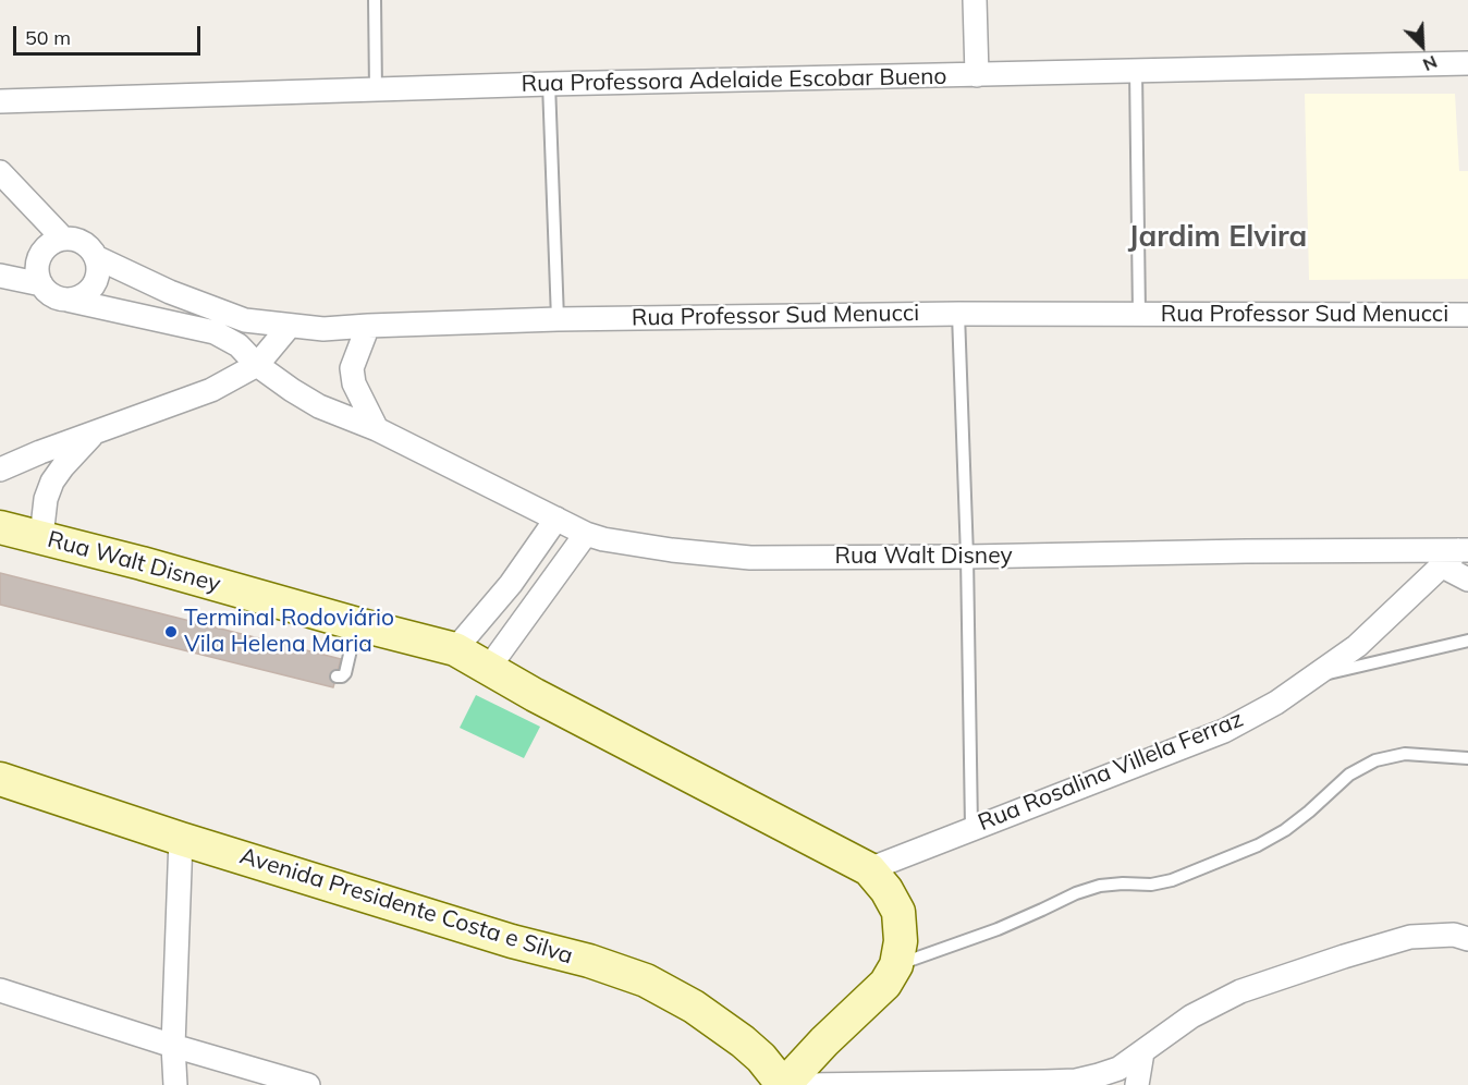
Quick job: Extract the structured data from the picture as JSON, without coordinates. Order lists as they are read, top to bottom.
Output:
{
  "streets": {
    "street": [
      "Rua Professora Adelaide Escobar Bueno",
      "Rua Professor Sud Menucci",
      "Rua Walt Disney",
      "Rua Rosalina Villela Ferraz",
      "Avenida Presidente Costa e Silva"
    ]
  },
  "crossings": [
    ["Rua Professor Sud Menucci", "Rua Walt Disney"],
    ["Rua Walt Disney", "Rua Rosalina Villela Ferraz"]
  ],
  "districts": ["Jardim Elvira"],
  "places": ["Terminal Rodoviário Vila Helena Maria"],
  "scale_bar": "50 m",
  "north": "bottom right"
}
